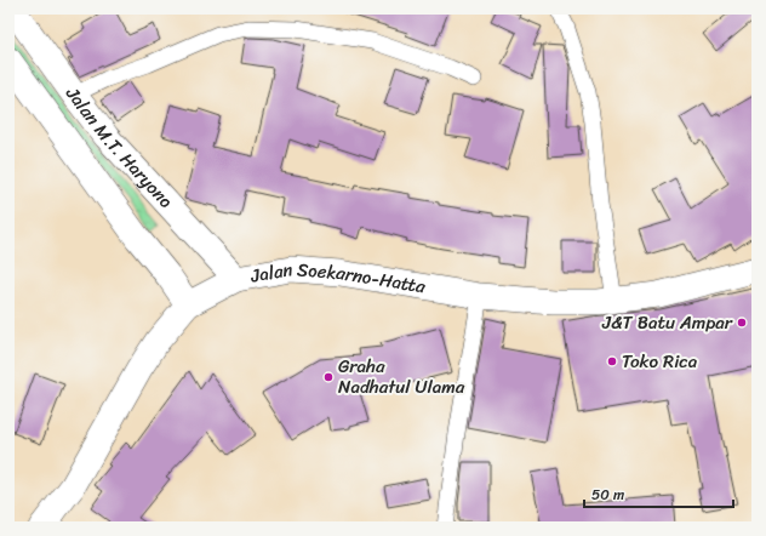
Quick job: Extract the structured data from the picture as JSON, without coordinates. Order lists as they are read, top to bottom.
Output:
{
  "streets": {
    "highway": ["Jalan M.T. Haryono", "Jalan Soekarno-Hatta"]
  },
  "crossings": [
    ["Jalan M.T. Haryono", "Jalan Soekarno-Hatta"]
  ],
  "places": ["J&T Batu Ampar", "Toko Rica", "Graha Nadhatul Ulama"],
  "scale_bar": "50 m"
}
